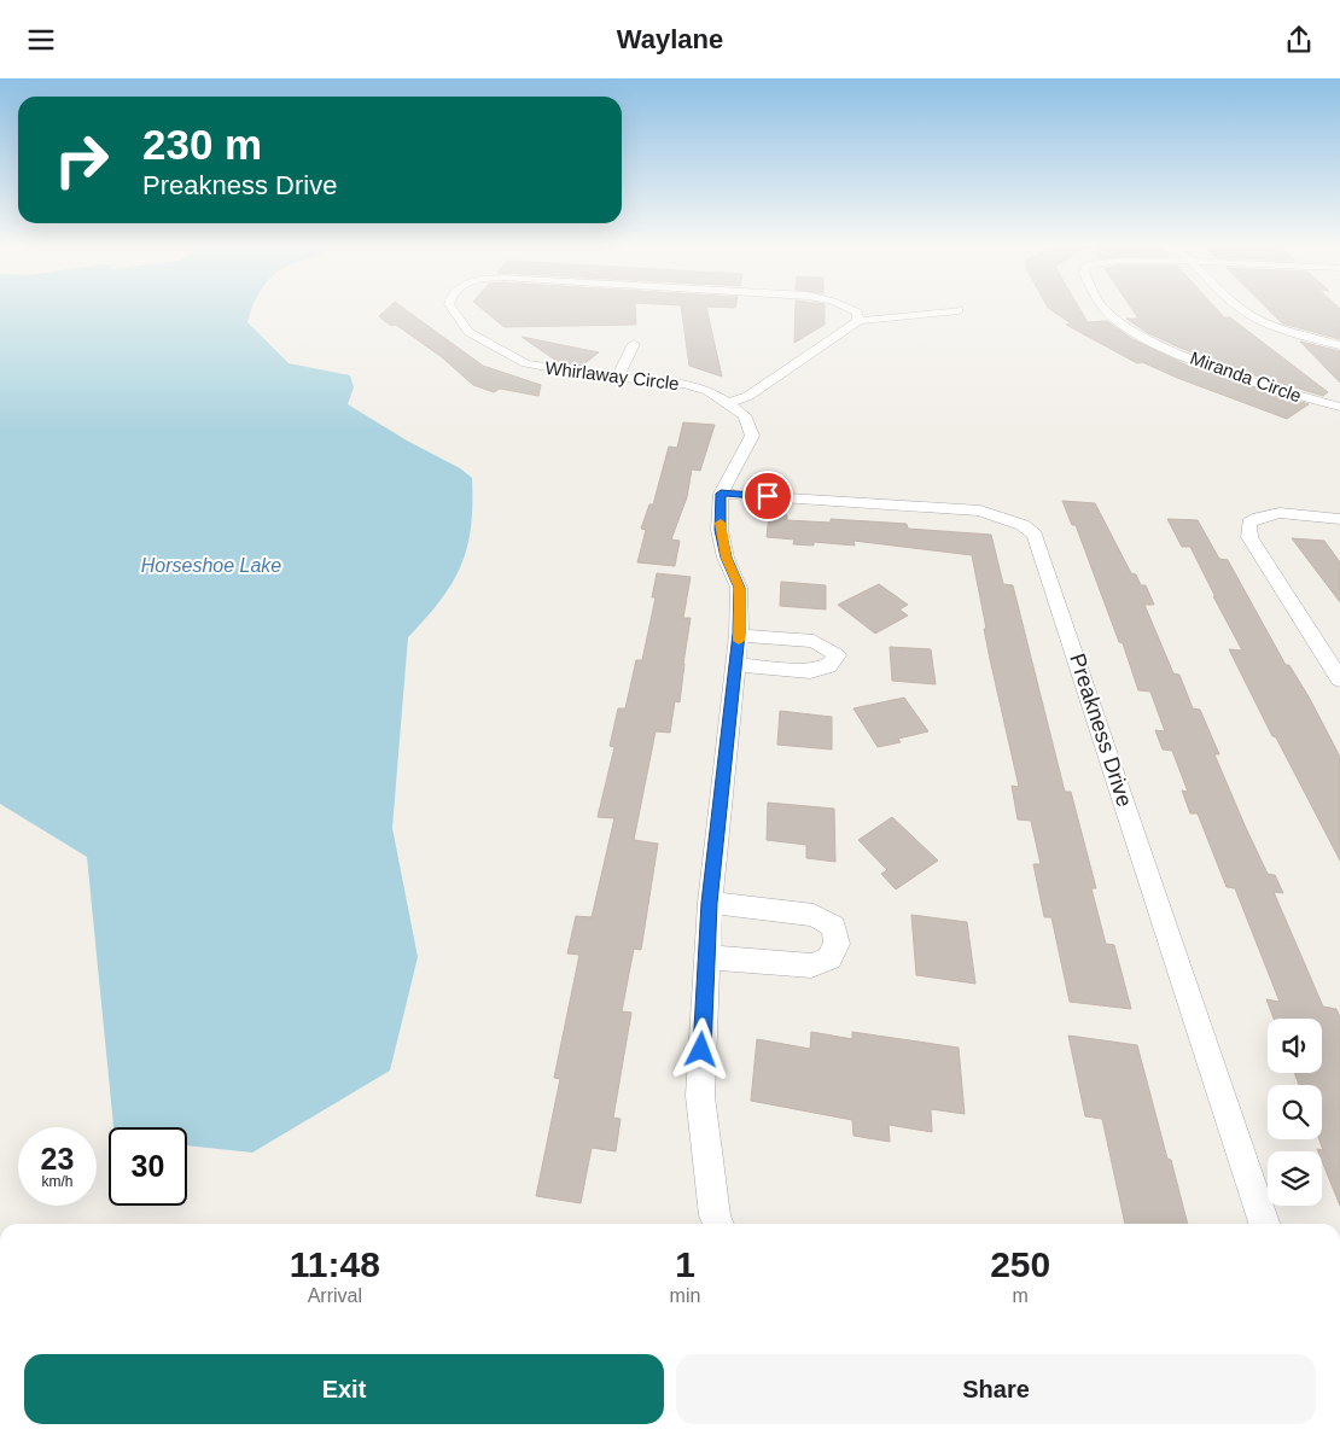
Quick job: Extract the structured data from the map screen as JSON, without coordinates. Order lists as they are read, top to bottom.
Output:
{
  "streets": {
    "street": ["Whirlaway Circle", "Miranda Circle", "Preakness Drive"]
  },
  "water": ["Horseshoe Lake"],
  "page": {
    "header": "Waylane",
    "turn": ["230 m", "Preakness Drive"],
    "speed": "23 km/h",
    "limit": "30",
    "eta": [
      "11:48",
      "Arrival",
      "1",
      "min",
      "250",
      "m"
    ],
    "buttons": ["Exit", "Share"]
  }
}
